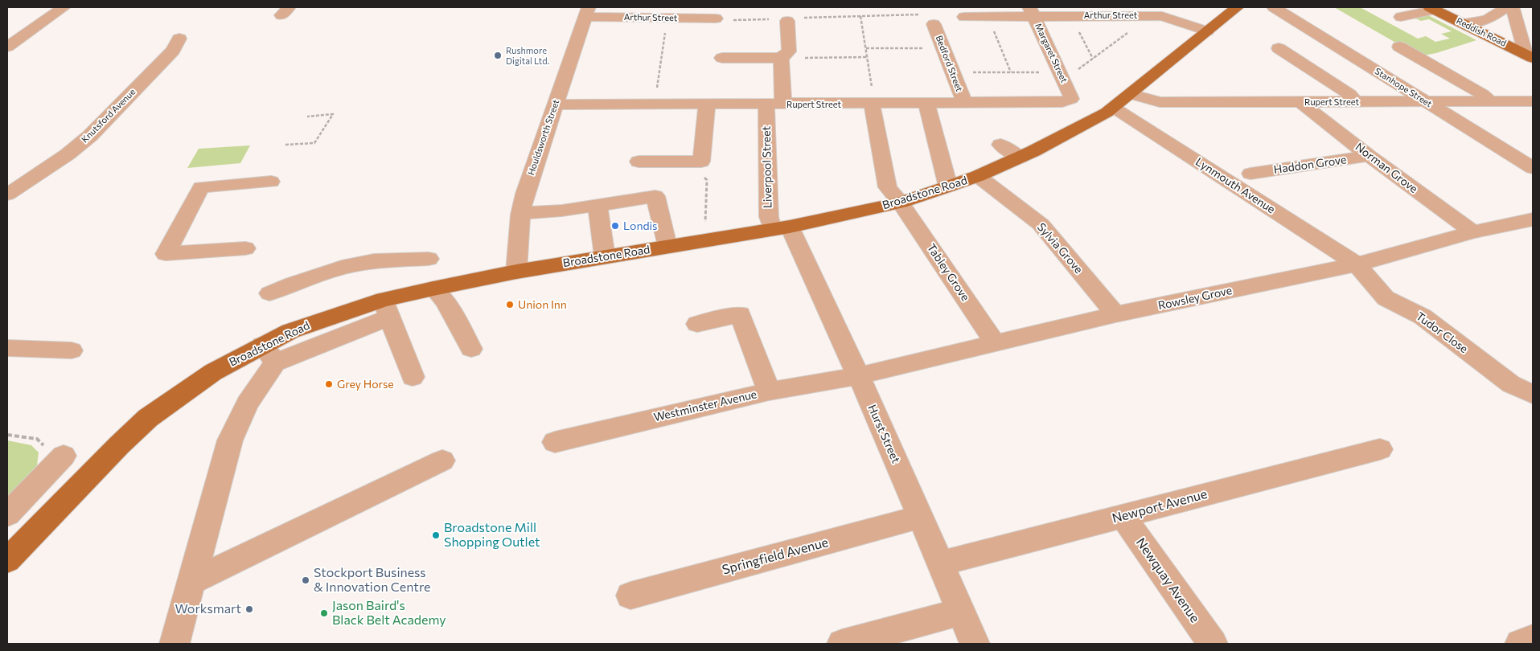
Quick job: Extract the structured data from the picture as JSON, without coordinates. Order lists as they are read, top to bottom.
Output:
{
  "streets": {
    "main road": ["Reddish Road", "Broadstone Road"],
    "street": [
      "Arthur Street",
      "Margaret Street",
      "Bedford Street",
      "Stanhope Street",
      "Rupert Street",
      "Knutsford Avenue",
      "Houldsworth Street",
      "Haddon Grove",
      "Liverpool Street",
      "Norman Grove",
      "Lynmouth Avenue",
      "Sylvia Grove",
      "Tabley Grove",
      "Rowsley Grove",
      "Tudor Close",
      "Westminster Avenue",
      "Hurst Street",
      "Newport Avenue",
      "Springfield Avenue",
      "Newquay Avenue"
    ]
  },
  "crossings": [
    ["Arthur Street", "Margaret Street"],
    ["Arthur Street", "Houldsworth Street"],
    ["Arthur Street", "Broadstone Road"],
    ["Margaret Street", "Rupert Street"],
    ["Bedford Street", "Rupert Street"],
    ["Stanhope Street", "Rupert Street"],
    ["Rupert Street", "Houldsworth Street"],
    ["Rupert Street", "Liverpool Street"],
    ["Rupert Street", "Norman Grove"],
    ["Rupert Street", "Broadstone Road"],
    ["Rupert Street", "Tabley Grove"],
    ["Houldsworth Street", "Broadstone Road"],
    ["Haddon Grove", "Norman Grove"],
    ["Liverpool Street", "Broadstone Road"],
    ["Liverpool Street", "Hurst Street"],
    ["Norman Grove", "Rowsley Grove"],
    ["Lynmouth Avenue", "Broadstone Road"],
    ["Lynmouth Avenue", "Rowsley Grove"],
    ["Lynmouth Avenue", "Tudor Close"],
    ["Broadstone Road", "Sylvia Grove"],
    ["Broadstone Road", "Tabley Grove"],
    ["Broadstone Road", "Hurst Street"],
    ["Sylvia Grove", "Rowsley Grove"],
    ["Tabley Grove", "Rowsley Grove"],
    ["Rowsley Grove", "Tudor Close"],
    ["Rowsley Grove", "Westminster Avenue"],
    ["Rowsley Grove", "Hurst Street"],
    ["Westminster Avenue", "Hurst Street"],
    ["Hurst Street", "Newport Avenue"],
    ["Hurst Street", "Springfield Avenue"],
    ["Newport Avenue", "Newquay Avenue"]
  ],
  "places": [
    "Rushmore Digital Ltd.",
    "Londis",
    "Union Inn",
    "Grey Horse",
    "Broadstone Mill Shopping Outlet",
    "Stockport Business & Innovation Centre",
    "Worksmart",
    "Jason Baird's Black Belt Academy"
  ]
}
